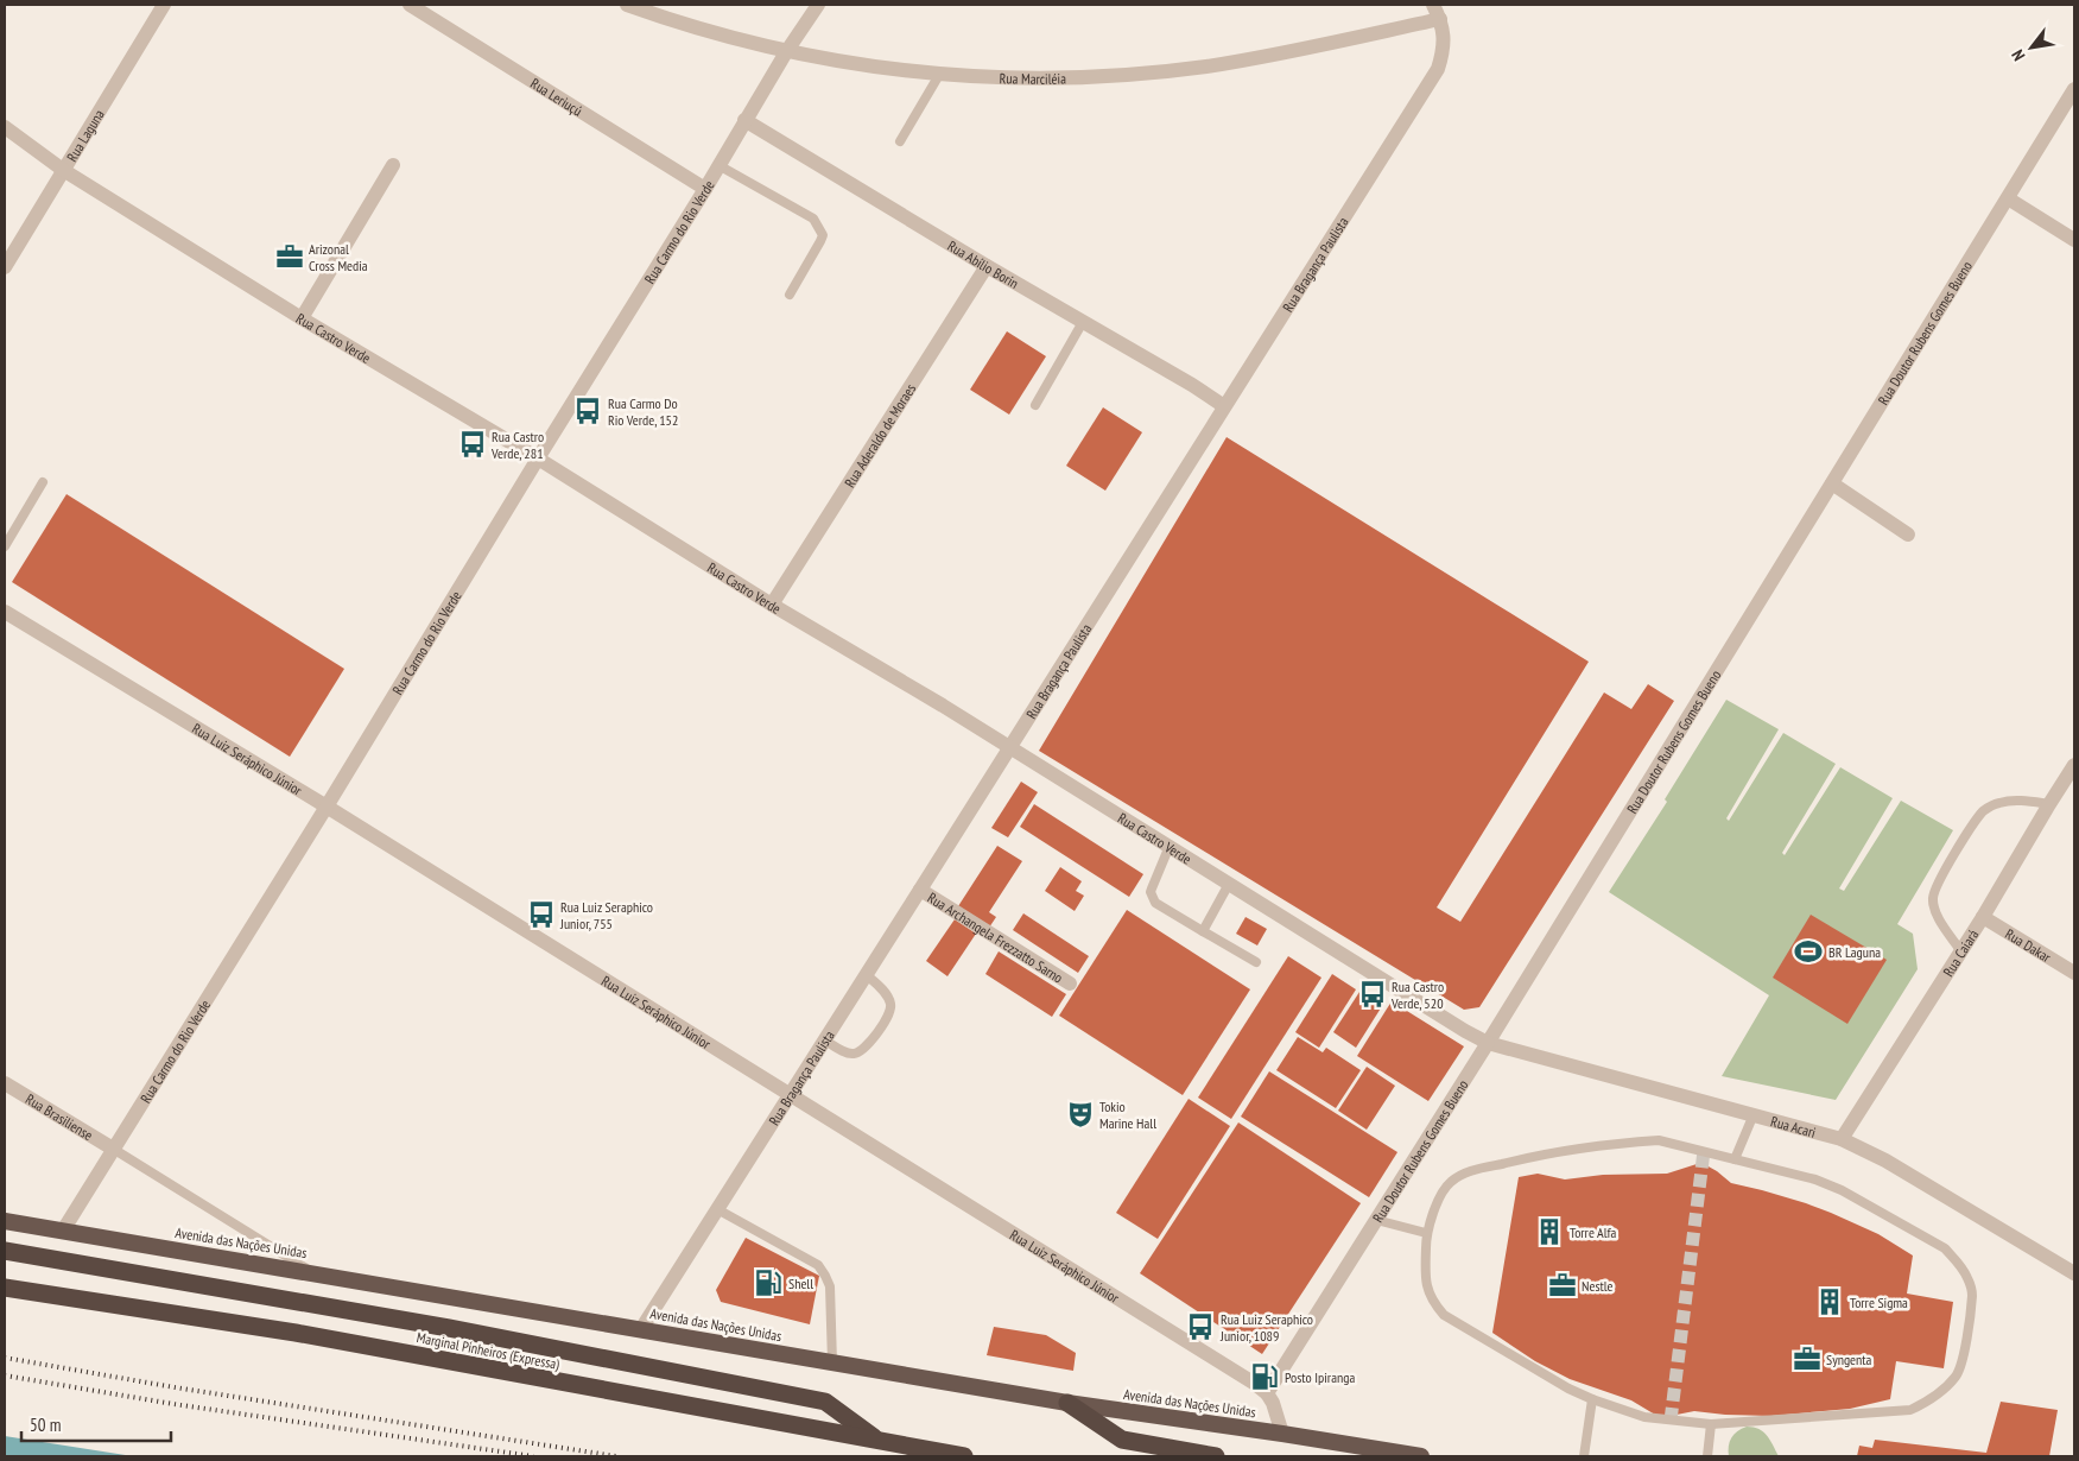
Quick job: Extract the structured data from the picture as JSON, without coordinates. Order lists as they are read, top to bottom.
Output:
{
  "streets": {
    "highway": ["Avenida das Nações Unidas", "Marginal Pinheiros (Expressa)"],
    "street": [
      "Rua Marciléia",
      "Rua Leriuçú",
      "Rua Laguna",
      "Rua Carmo do Rio Verde",
      "Rua Abílio Borin",
      "Rua Bragança Paulista",
      "Rua Doutor Rubens Gomes Bueno",
      "Rua Castro Verde",
      "Rua Aderaldo de Moraes",
      "Rua Luiz Seráphico Júnior",
      "Rua Archangela Frezzatto Sarno",
      "Rua Dakar",
      "Rua Caiará",
      "Rua Brasiliense",
      "Rua Acari"
    ]
  },
  "crossings": [
    ["Rua Marciléia", "Rua Carmo do Rio Verde"],
    ["Rua Marciléia", "Rua Bragança Paulista"],
    ["Rua Leriuçú", "Rua Carmo do Rio Verde"],
    ["Rua Laguna", "Rua Castro Verde"],
    ["Rua Carmo do Rio Verde", "Rua Abílio Borin"],
    ["Rua Carmo do Rio Verde", "Rua Castro Verde"],
    ["Rua Carmo do Rio Verde", "Rua Luiz Seráphico Júnior"],
    ["Rua Carmo do Rio Verde", "Rua Brasiliense"],
    ["Rua Carmo do Rio Verde", "Avenida das Nações Unidas"],
    ["Rua Abílio Borin", "Rua Bragança Paulista"],
    ["Rua Abílio Borin", "Rua Aderaldo de Moraes"],
    ["Rua Bragança Paulista", "Rua Castro Verde"],
    ["Rua Bragança Paulista", "Rua Luiz Seráphico Júnior"],
    ["Rua Bragança Paulista", "Rua Archangela Frezzatto Sarno"],
    ["Rua Bragança Paulista", "Avenida das Nações Unidas"],
    ["Rua Doutor Rubens Gomes Bueno", "Rua Castro Verde"],
    ["Rua Doutor Rubens Gomes Bueno", "Rua Luiz Seráphico Júnior"],
    ["Rua Doutor Rubens Gomes Bueno", "Rua Acari"],
    ["Rua Castro Verde", "Rua Aderaldo de Moraes"],
    ["Rua Castro Verde", "Rua Acari"],
    ["Rua Dakar", "Rua Caiará"],
    ["Rua Caiará", "Rua Acari"]
  ],
  "places": {
    "office": ["Arizonal Cross Media", "Nestle", "Syngenta"],
    "bus stop": [
      "Rua Carmo Do Rio Verde, 152",
      "Rua Castro Verde, 281",
      "Rua Luiz Seraphico Junior, 755",
      "Rua Castro Verde, 520",
      "Rua Luiz Seraphico Junior, 1089"
    ],
    "sports": ["BR Laguna"],
    "theatre": ["Tokio Marine Hall"],
    "building": ["Torre Alfa", "Torre Sigma"],
    "fuel station": ["Shell", "Posto Ipiranga"]
  },
  "scale_bar": "50 m",
  "north": "bottom left"
}
